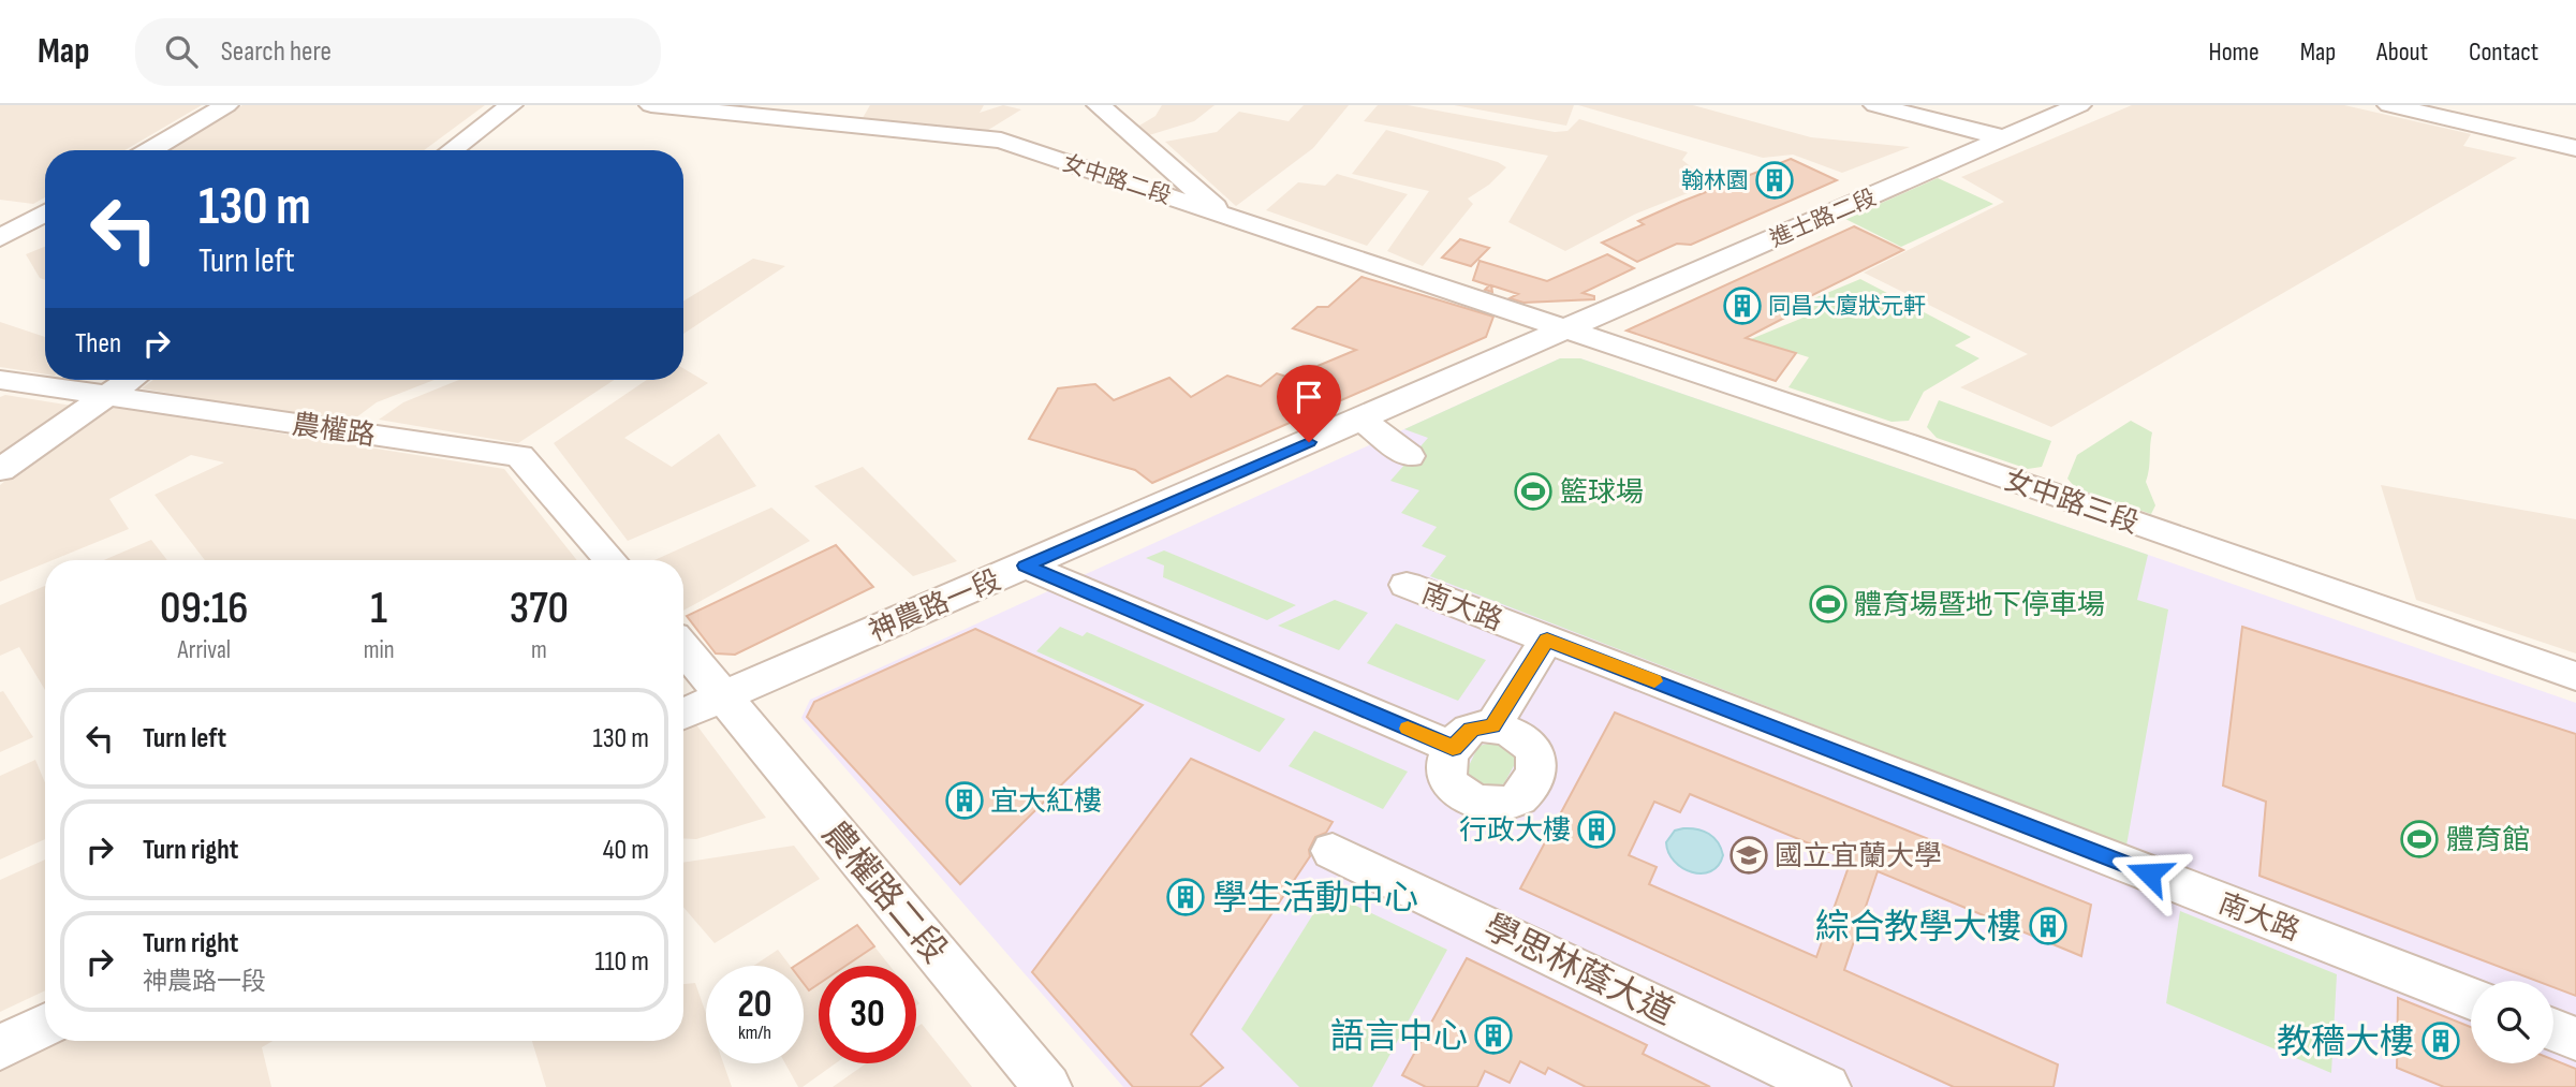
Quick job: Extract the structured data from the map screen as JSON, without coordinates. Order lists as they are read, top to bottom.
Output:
{
  "streets": {
    "street": [
      "女中路二段",
      "進士路二段",
      "農權路",
      "女中路三段",
      "神農路一段",
      "南大路",
      "農權路二段",
      "學思林蔭大道"
    ]
  },
  "crossings": [
    ["女中路二段", "進士路二段"],
    ["女中路二段", "女中路三段"],
    ["女中路二段", "神農路一段"],
    ["進士路二段", "女中路三段"],
    ["進士路二段", "神農路一段"],
    ["女中路三段", "神農路一段"],
    ["神農路一段", "農權路二段"]
  ],
  "places": {
    "building": [
      "翰林園",
      "同昌大廈狀元軒",
      "宜大紅樓",
      "行政大樓",
      "學生活動中心",
      "綜合教學大樓",
      "語言中心",
      "教穡大樓"
    ],
    "sports": ["籃球場", "體育場暨地下停車場", "體育館"],
    "school or university": ["國立宜蘭大學"]
  },
  "page": {
    "header": "Map",
    "search": "Search here",
    "nav": [
      "Home",
      "Map",
      "About",
      "Contact"
    ],
    "turn": ["130 m", "Turn left"],
    "then": "Then",
    "eta": [
      "09:16",
      "Arrival",
      "1",
      "min",
      "370",
      "m"
    ],
    "list": [
      {
        "name": "Turn left",
        "value": "130 m"
      },
      {
        "name": "Turn right",
        "value": "40 m"
      },
      {
        "name": "Turn right",
        "note": "神農路一段",
        "value": "110 m"
      }
    ],
    "speed": "20 km/h",
    "limit": "30"
  }
}
